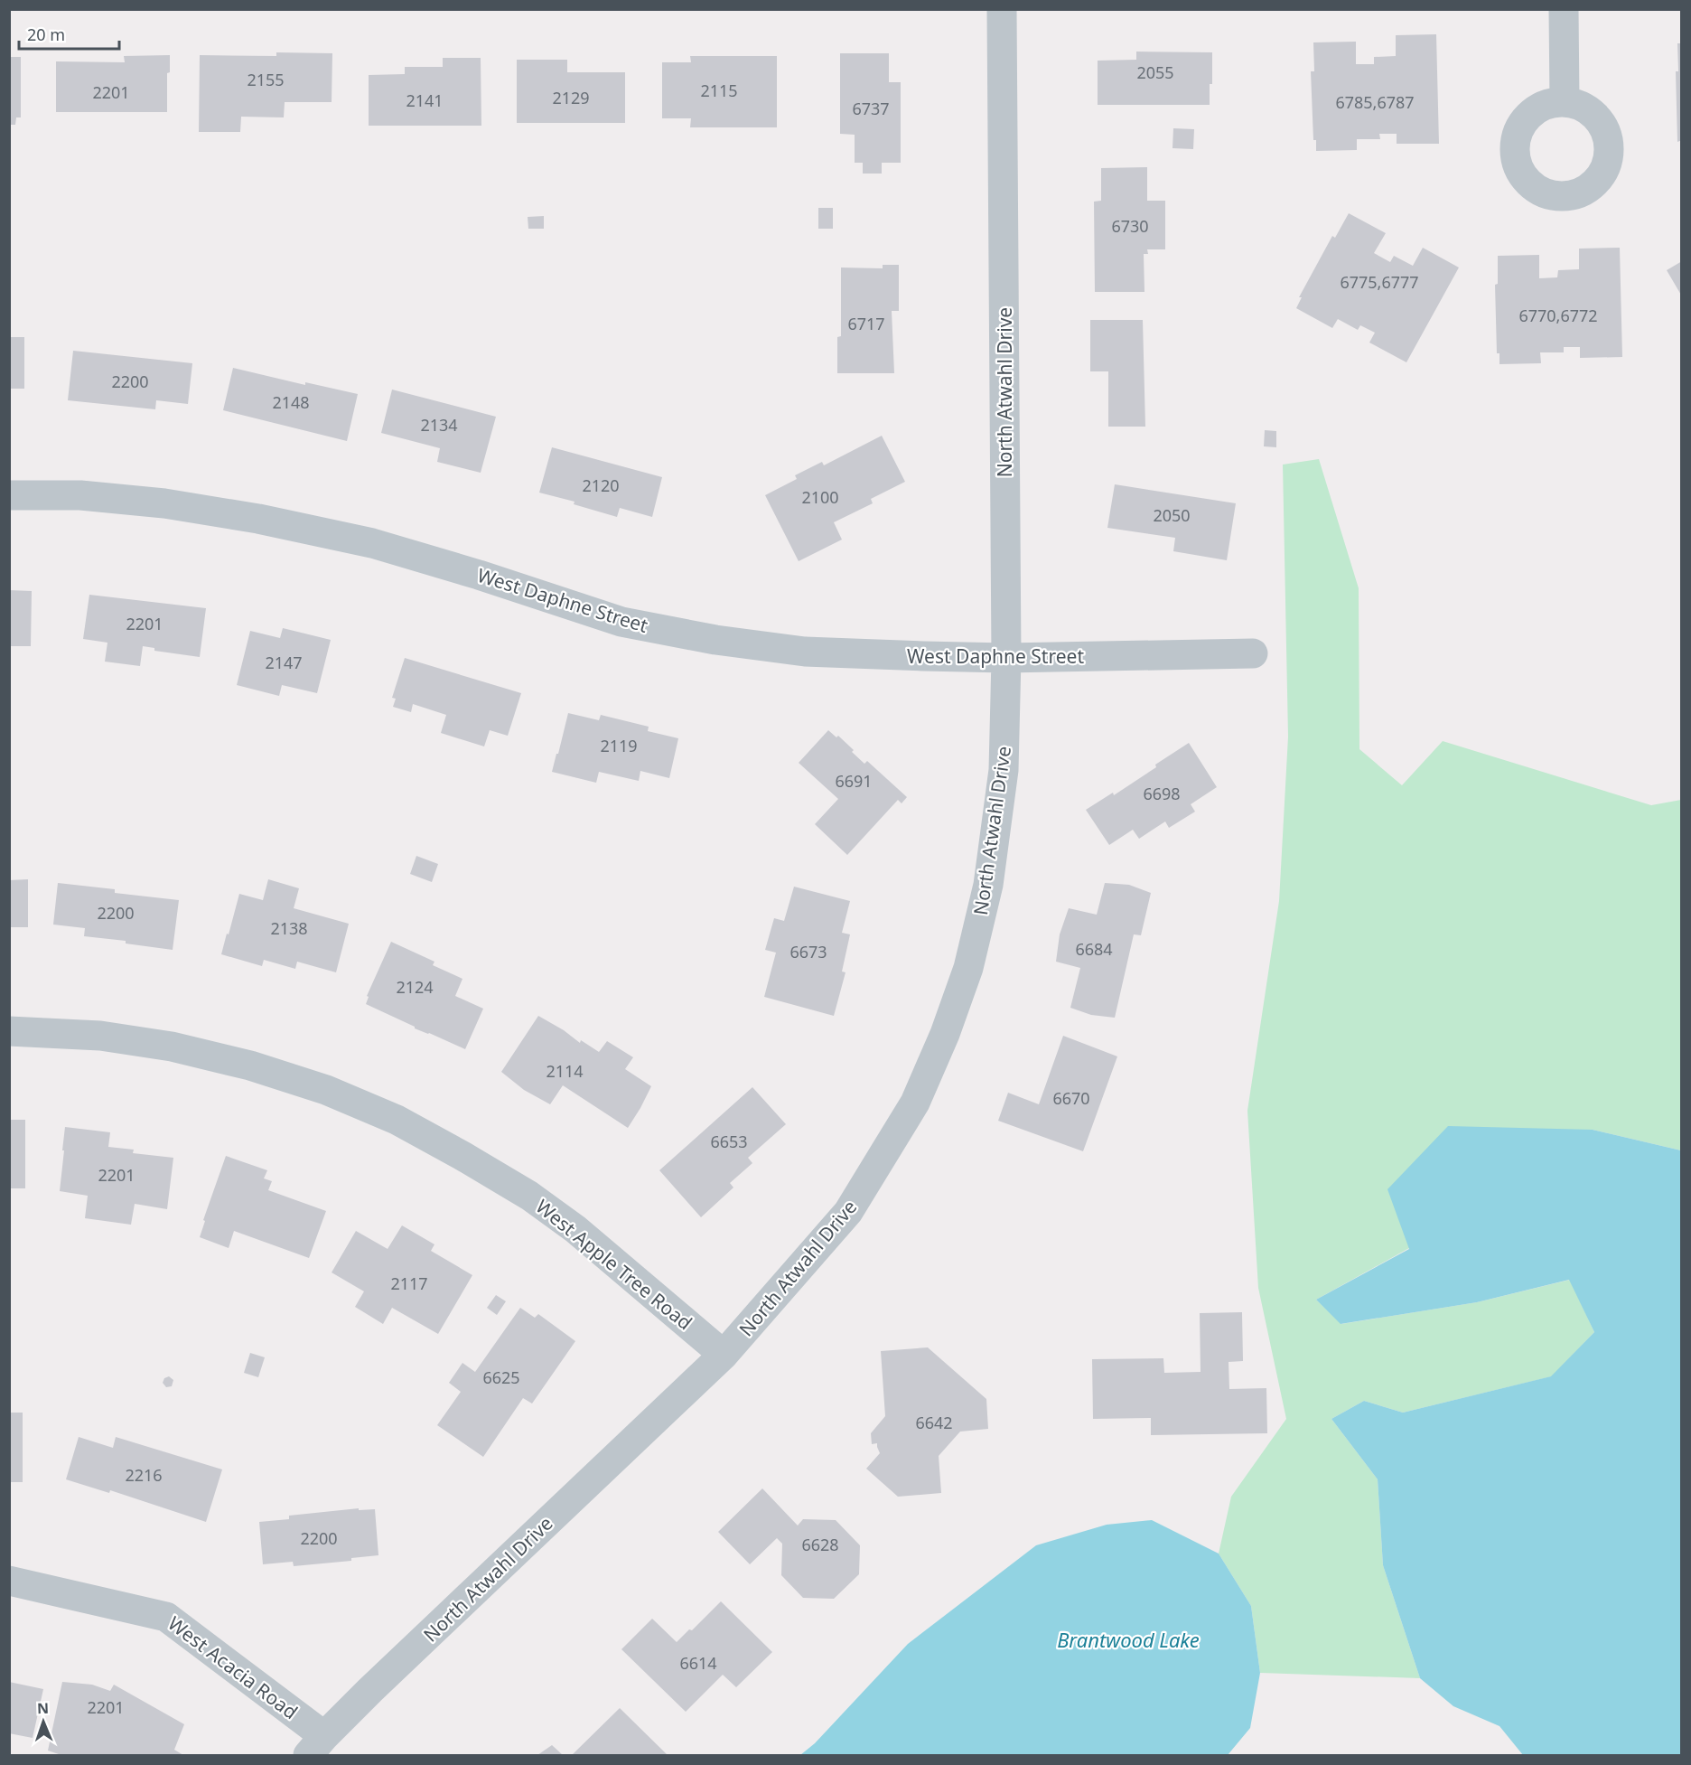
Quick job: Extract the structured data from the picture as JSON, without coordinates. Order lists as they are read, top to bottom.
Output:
{
  "streets": {
    "street": [
      "North Atwahl Drive",
      "West Daphne Street",
      "West Apple Tree Road",
      "West Acacia Road"
    ]
  },
  "crossings": [
    ["North Atwahl Drive", "West Daphne Street"],
    ["North Atwahl Drive", "West Apple Tree Road"],
    ["North Atwahl Drive", "West Acacia Road"]
  ],
  "water": ["Brantwood Lake"],
  "house_numbers": [
    "2055",
    "2155",
    "2115",
    "2201",
    "2129",
    "2141",
    "6785,6787",
    "6737",
    "6730",
    "6775,6777",
    "6770,6772",
    "6717",
    "2200",
    "2148",
    "2134",
    "2120",
    "2100",
    "2050",
    "2201",
    "2147",
    "2119",
    "6691",
    "6698",
    "2200",
    "2138",
    "6684",
    "6673",
    "2124",
    "2114",
    "6670",
    "6653",
    "2201",
    "2117",
    "6625",
    "6642",
    "2216",
    "2200",
    "6628",
    "6614",
    "2201"
  ],
  "scale_bar": "20 m",
  "north": "top"
}
